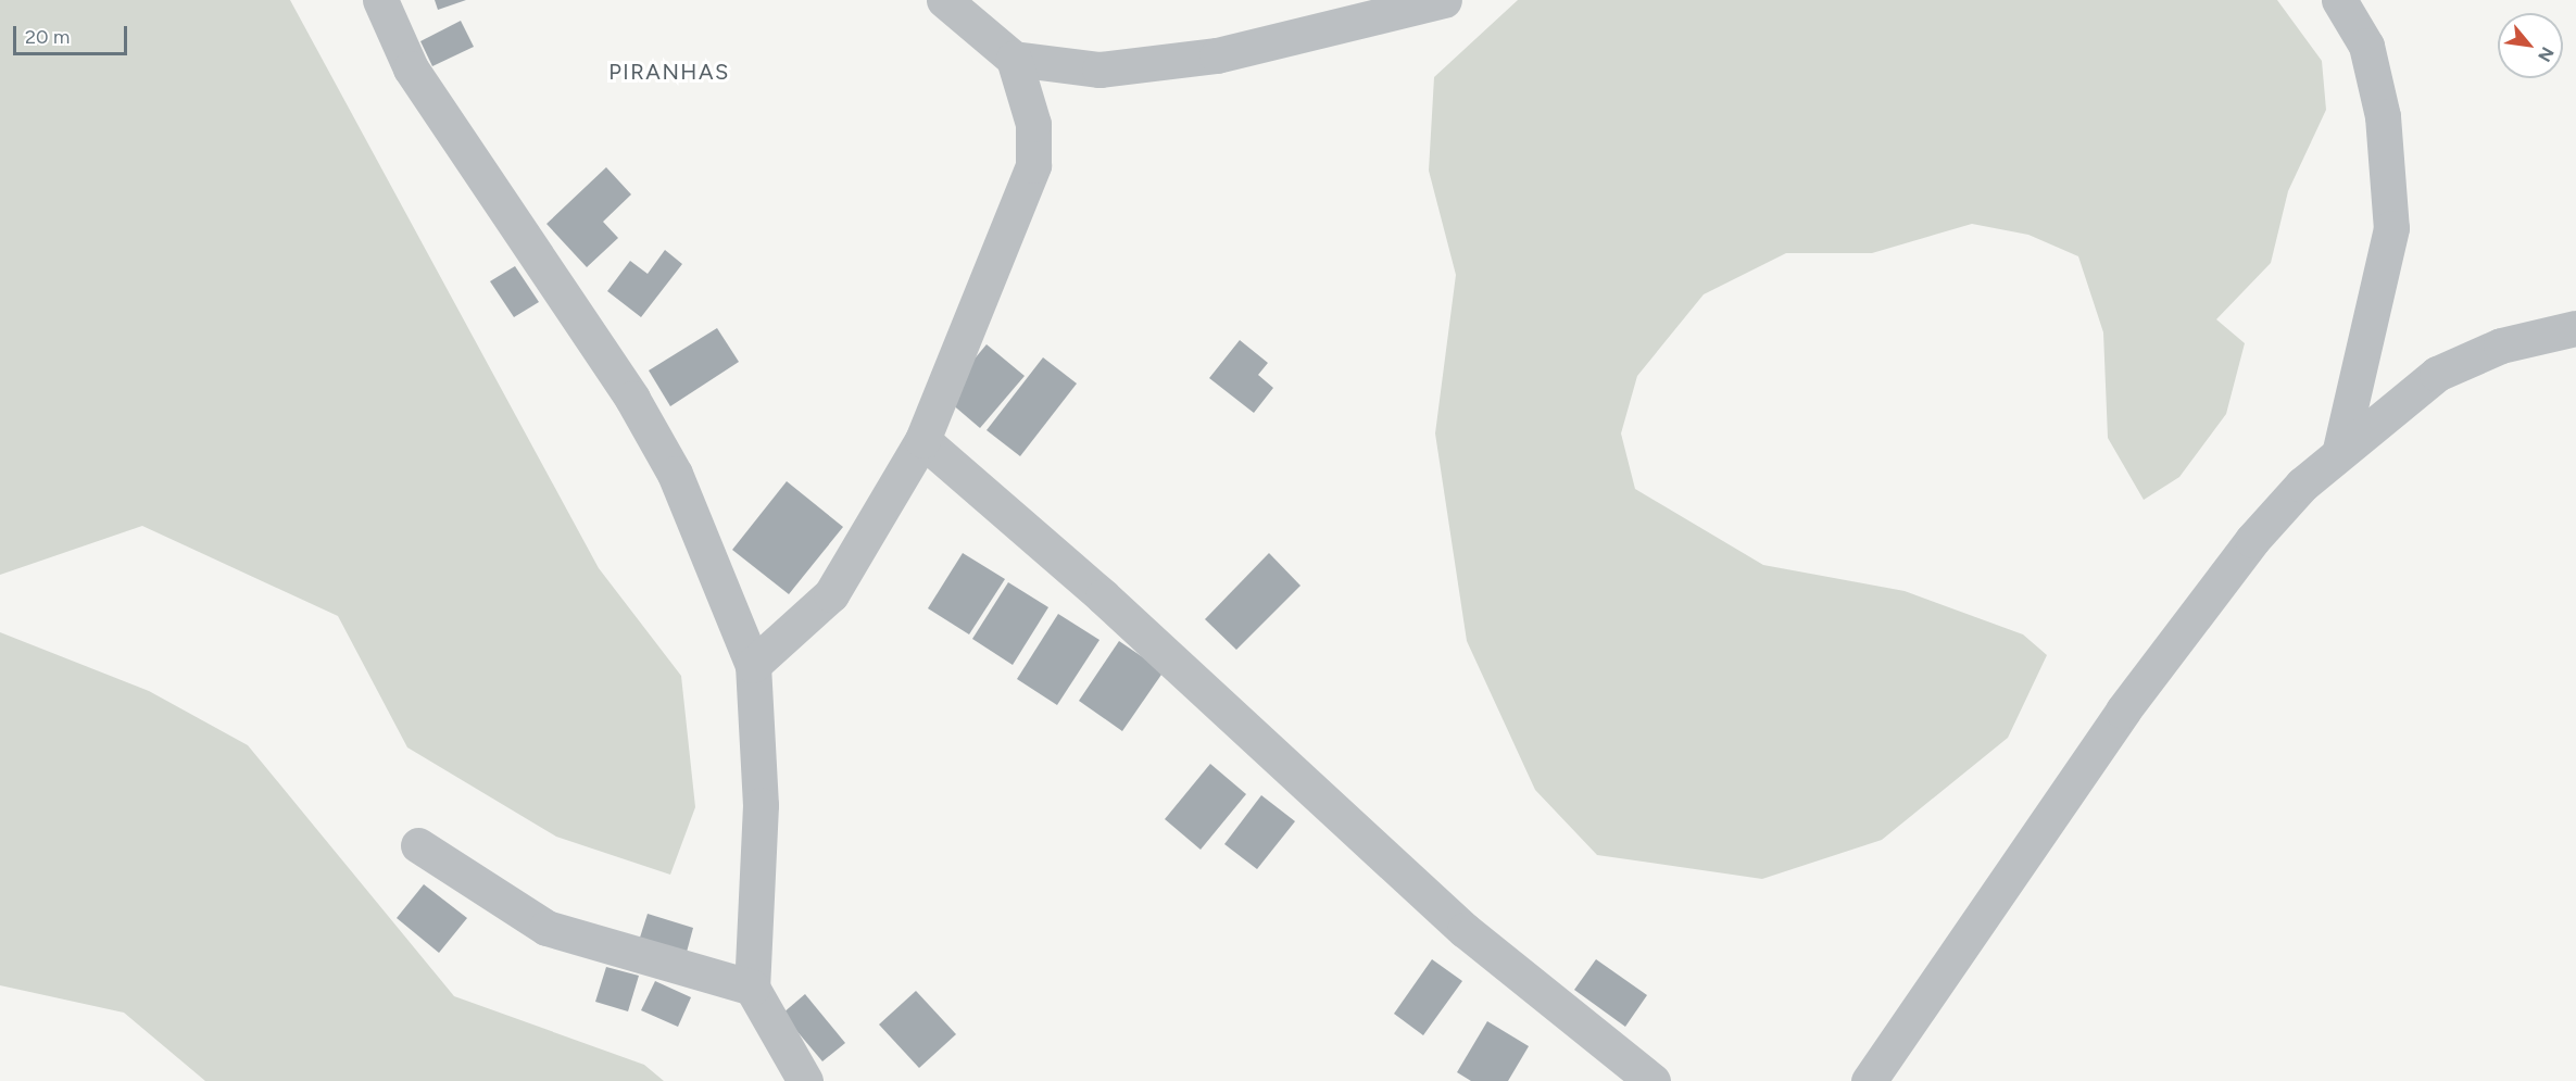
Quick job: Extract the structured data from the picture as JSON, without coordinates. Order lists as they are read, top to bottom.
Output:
{
  "districts": ["PIRANHAS"],
  "scale_bar": "20 m",
  "north": "bottom right"
}
